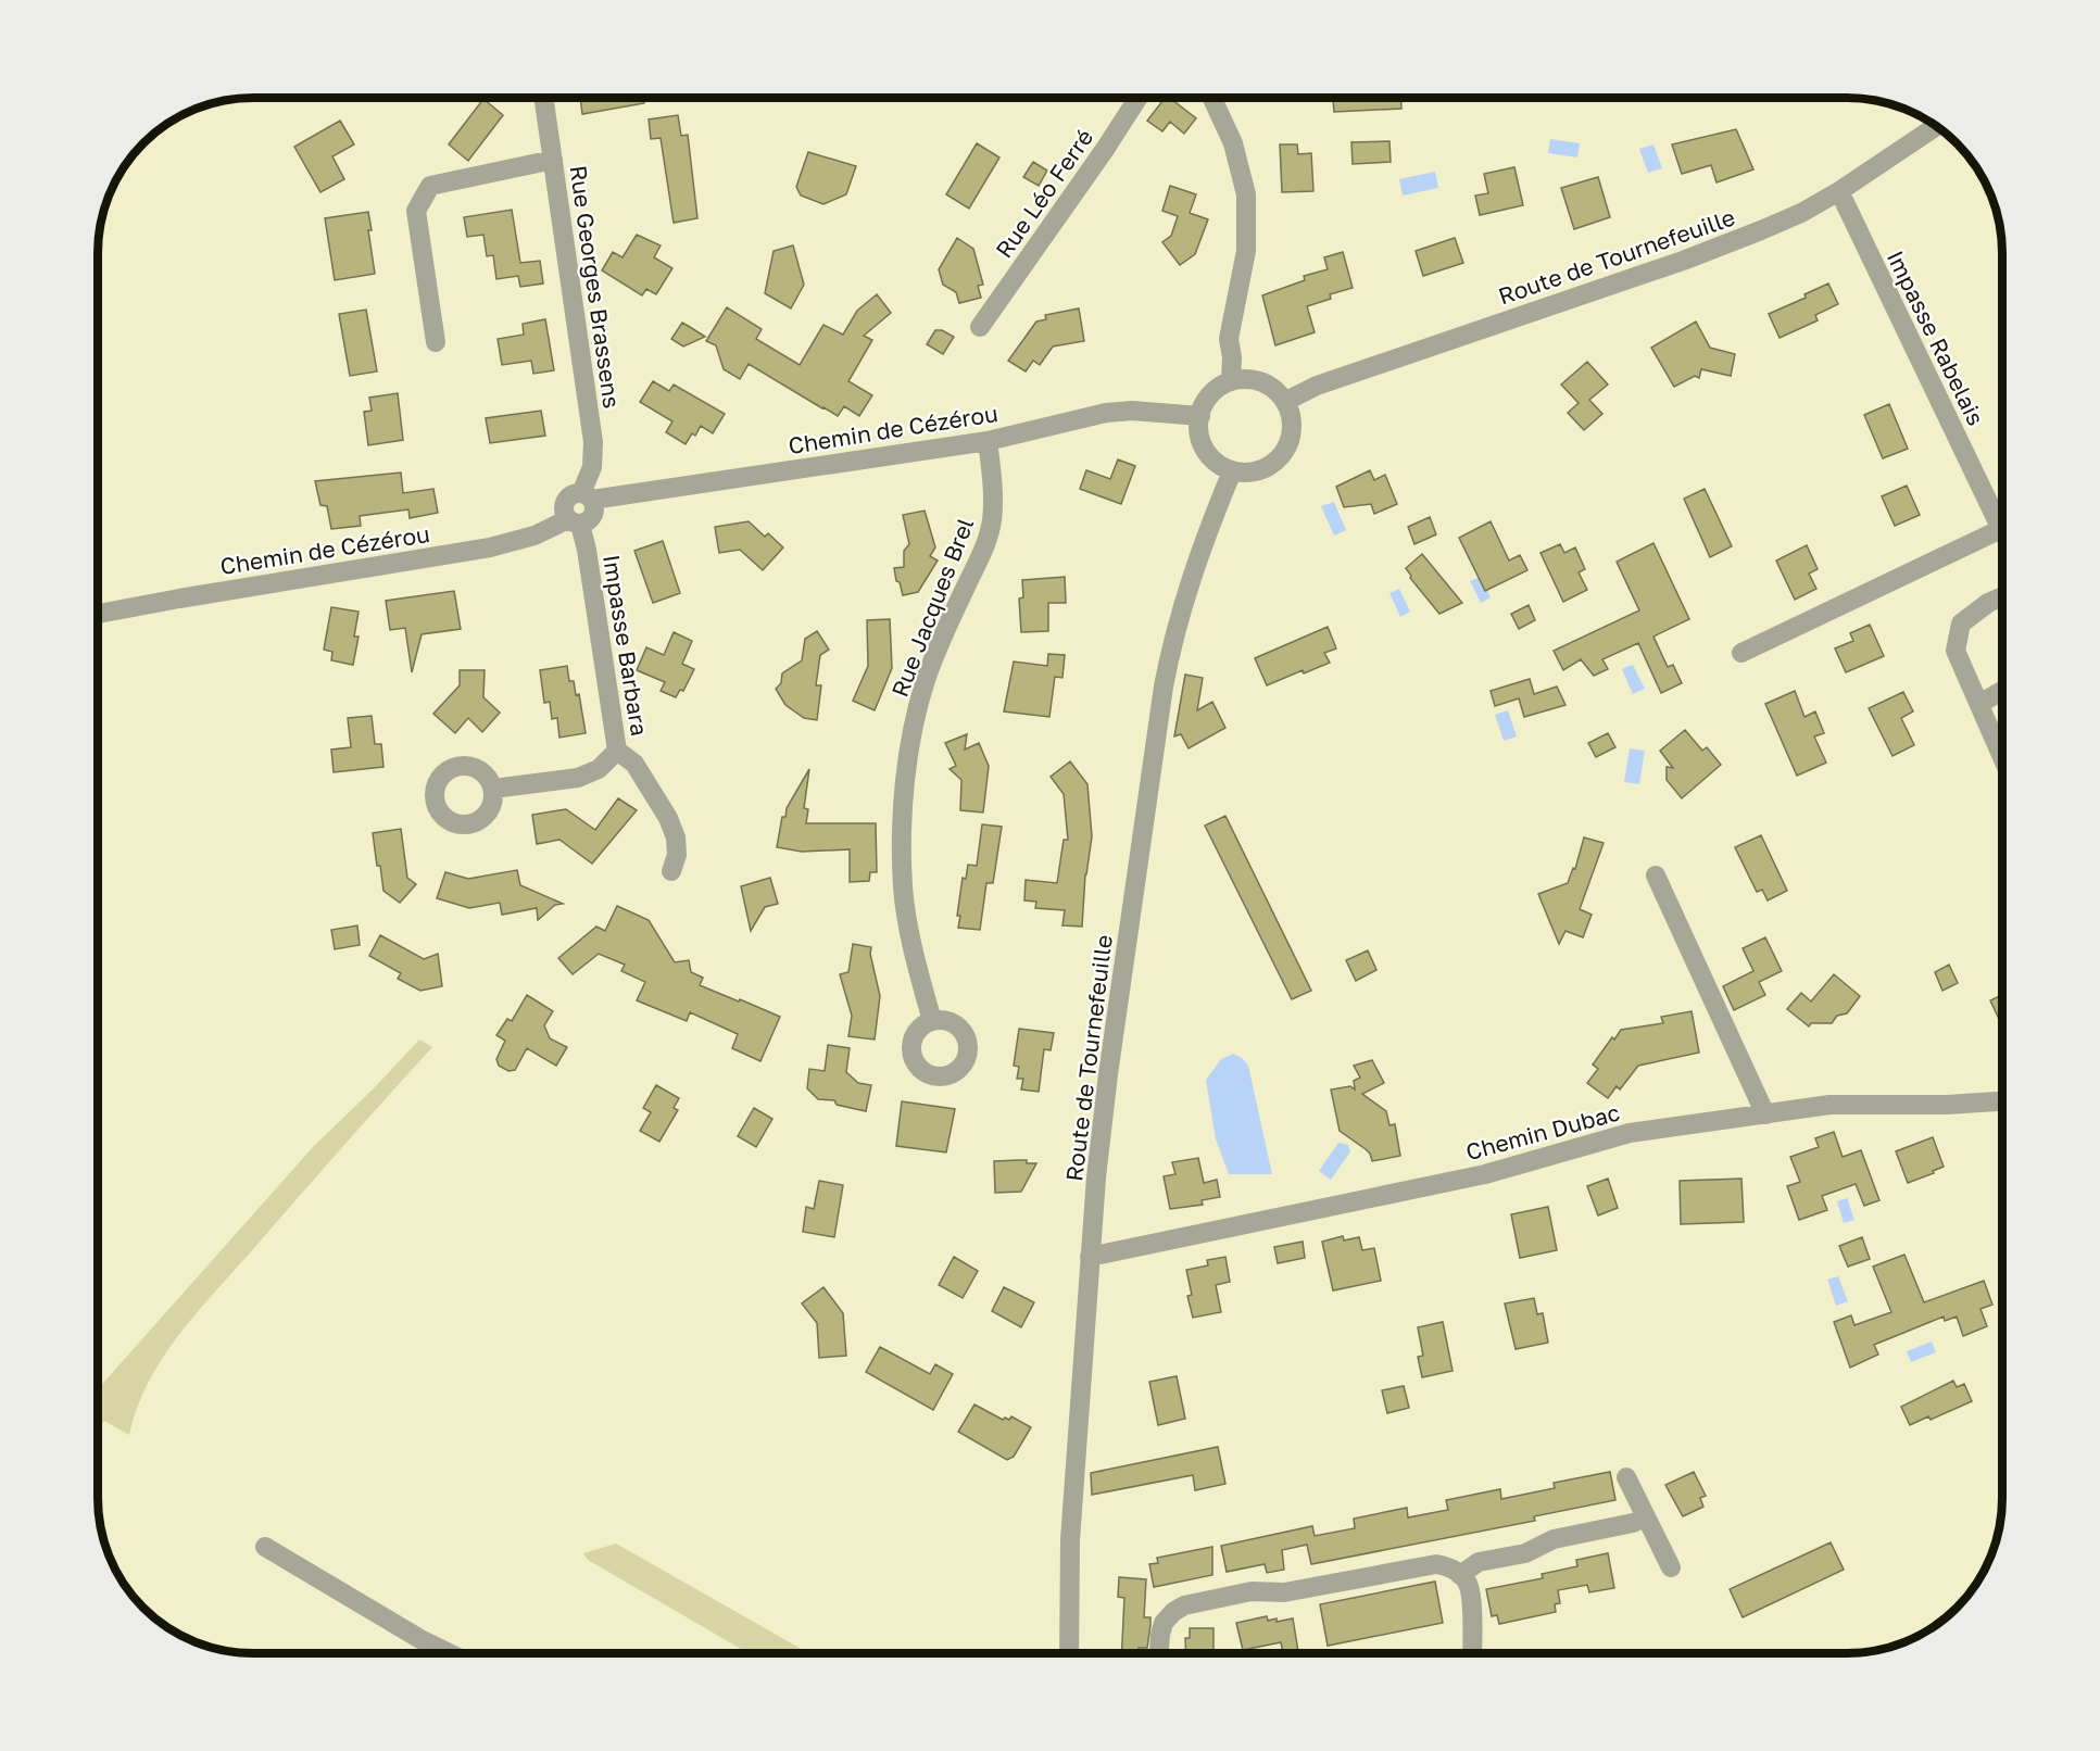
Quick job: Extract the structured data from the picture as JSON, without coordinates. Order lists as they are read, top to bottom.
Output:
{
  "streets": {
    "street": [
      "Rue Léo Ferré",
      "Route de Tournefeuille",
      "Rue Georges Brassens",
      "Impasse Rabelais",
      "Chemin de Cézérou",
      "Rue Jacques Brel",
      "Impasse Barbara",
      "Chemin Dubac"
    ]
  },
  "crossings": [
    ["Route de Tournefeuille", "Impasse Rabelais"],
    ["Route de Tournefeuille", "Chemin de Cézérou"],
    ["Route de Tournefeuille", "Chemin Dubac"],
    ["Rue Georges Brassens", "Chemin de Cézérou"],
    ["Rue Georges Brassens", "Impasse Barbara"],
    ["Chemin de Cézérou", "Rue Jacques Brel"],
    ["Chemin de Cézérou", "Impasse Barbara"]
  ]
}
